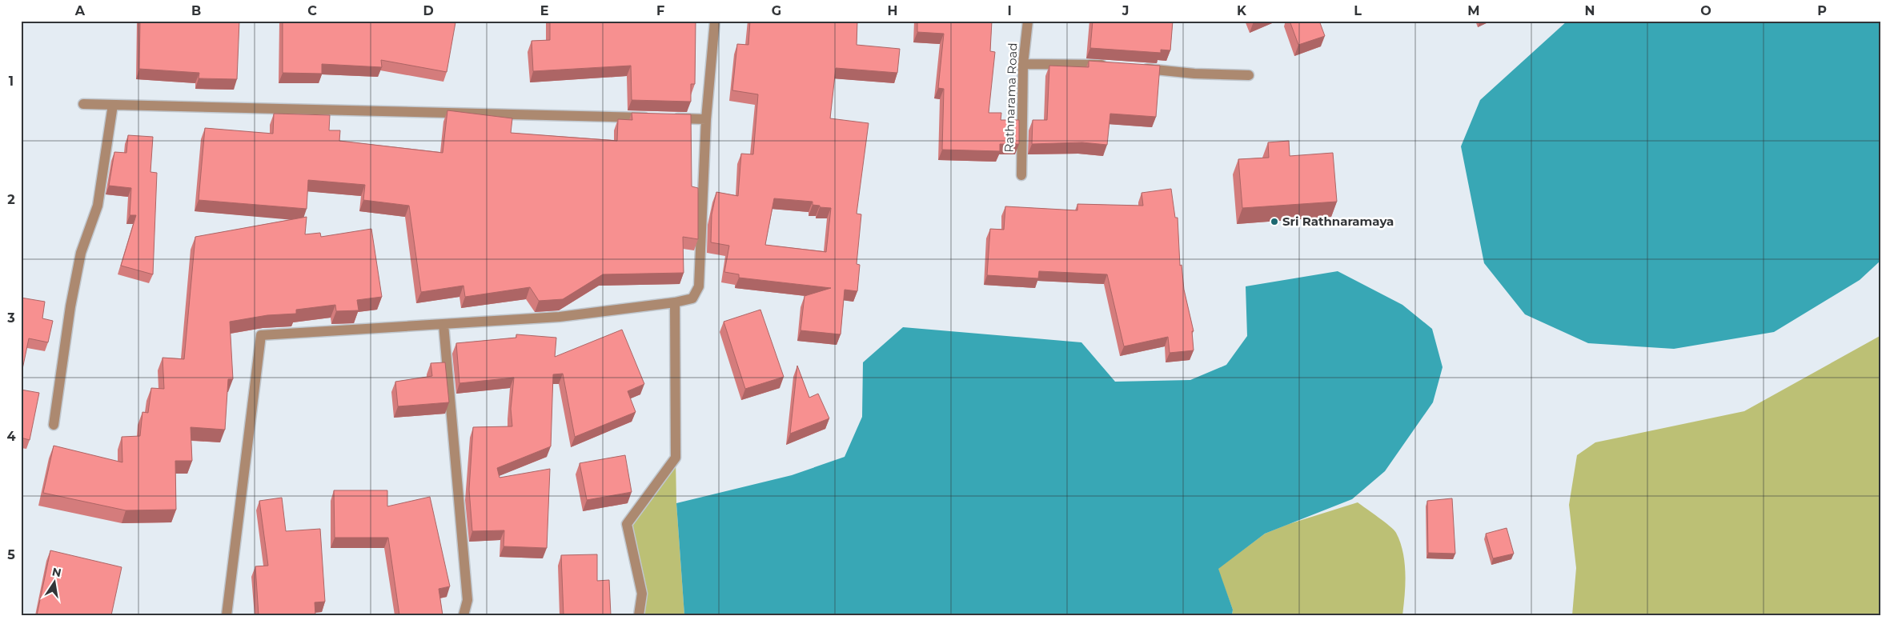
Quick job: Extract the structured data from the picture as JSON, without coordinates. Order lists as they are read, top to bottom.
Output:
{
  "streets": {
    "street": ["Rathnarama Road"]
  },
  "places": ["Sri Rathnaramaya"],
  "north": "top",
  "grid": {
    "columns": [
      "A",
      "B",
      "C",
      "D",
      "E",
      "F",
      "G",
      "H",
      "I",
      "J",
      "K",
      "L",
      "M",
      "N",
      "O",
      "P"
    ],
    "rows": [
      "1",
      "2",
      "3",
      "4",
      "5"
    ]
  }
}
